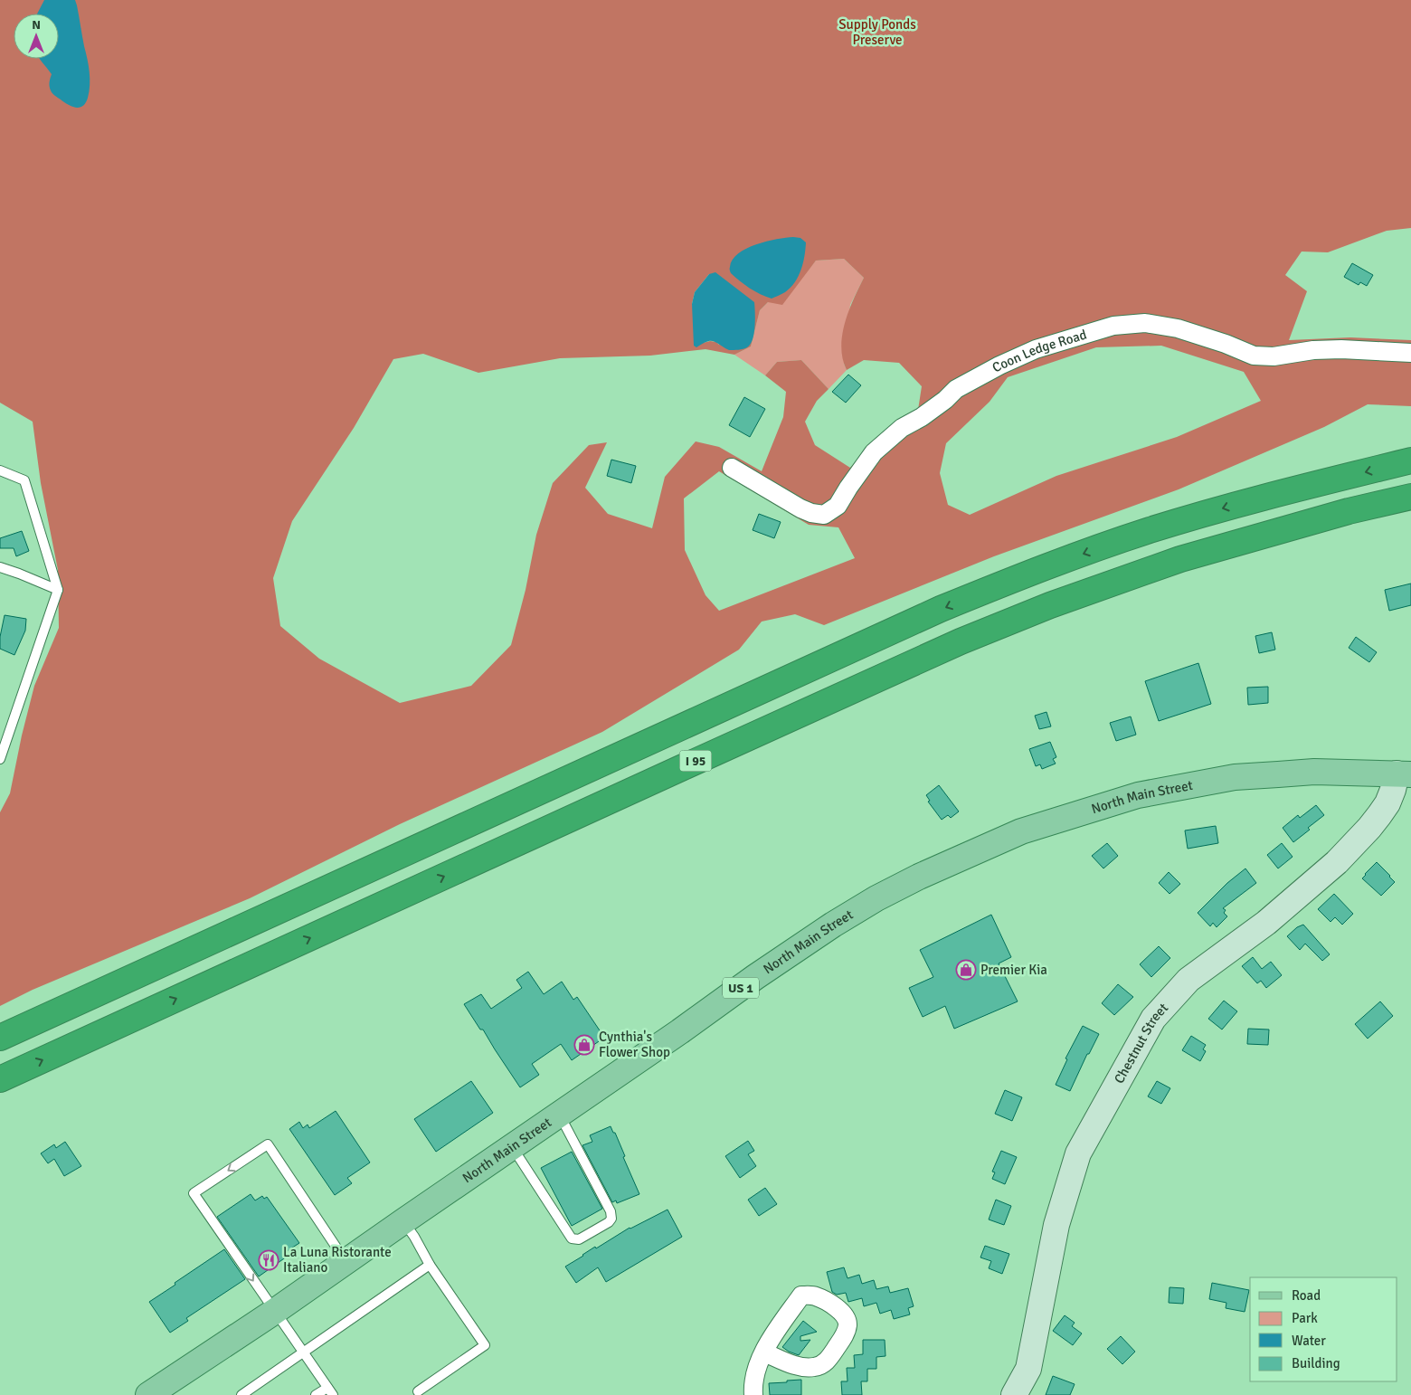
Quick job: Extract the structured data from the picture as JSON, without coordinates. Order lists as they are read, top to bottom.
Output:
{
  "streets": {
    "highway": ["I 95"],
    "main road": ["North Main Street", "US 1"],
    "street": ["Coon Ledge Road", "Chestnut Street"]
  },
  "crossings": [
    ["North Main Street", "Chestnut Street"]
  ],
  "parks": ["Supply Ponds Preserve"],
  "places": {
    "shop": ["Premier Kia", "Cynthia's Flower Shop"],
    "restaurant": ["La Luna Ristorante Italiano"]
  },
  "legend": [
    "Road",
    "Park",
    "Water",
    "Building"
  ],
  "north": "top"
}
